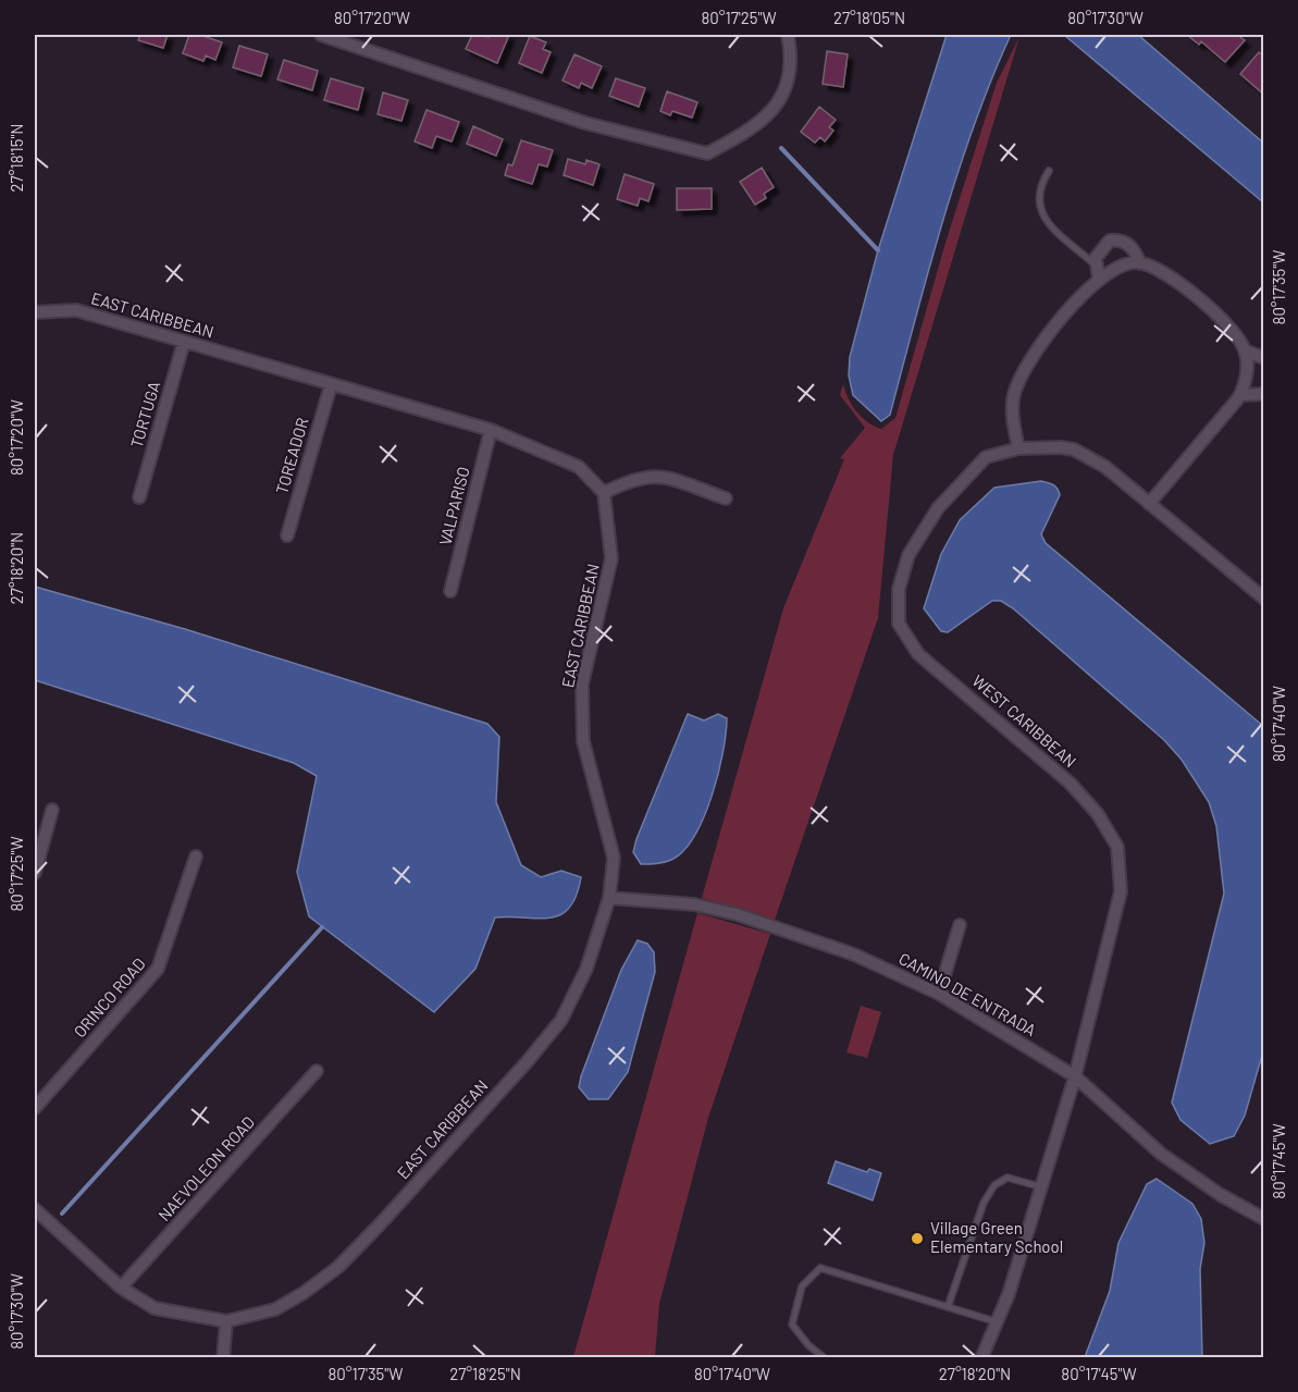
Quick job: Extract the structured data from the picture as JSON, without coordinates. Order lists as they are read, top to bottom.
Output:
{
  "streets": {
    "street": [
      "EAST CARIBBEAN",
      "TORTUGA",
      "TOREADOR",
      "VALPARISO",
      "WEST CARIBBEAN",
      "CAMINO DE ENTRADA",
      "ORINCO ROAD",
      "NAEVOLEON ROAD"
    ]
  },
  "crossings": [
    ["EAST CARIBBEAN", "TORTUGA"],
    ["EAST CARIBBEAN", "TOREADOR"],
    ["EAST CARIBBEAN", "VALPARISO"],
    ["EAST CARIBBEAN", "CAMINO DE ENTRADA"],
    ["EAST CARIBBEAN", "NAEVOLEON ROAD"],
    ["WEST CARIBBEAN", "CAMINO DE ENTRADA"]
  ],
  "places": ["Village Green Elementary School"],
  "coordinates": [
    "80°17'20\"W",
    "80°17'25\"W",
    "27°18'05\"N",
    "80°17'30\"W",
    "27°18'15\"N",
    "80°17'35\"W",
    "27°18'20\"N",
    "80°17'40\"W",
    "80°17'45\"W",
    "27°18'25\"N"
  ]
}
